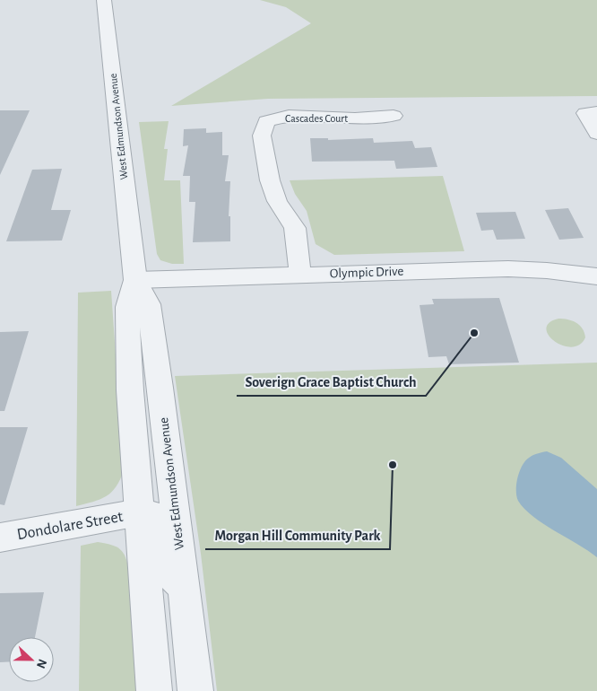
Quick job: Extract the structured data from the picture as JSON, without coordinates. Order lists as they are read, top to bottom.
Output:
{
  "streets": {
    "street": [
      "Cascades Court",
      "West Edmundson Avenue",
      "Olympic Drive",
      "Dondolare Street"
    ]
  },
  "crossings": [
    ["Cascades Court", "Olympic Drive"],
    ["West Edmundson Avenue", "Olympic Drive"],
    ["West Edmundson Avenue", "Dondolare Street"]
  ],
  "places": ["Soverign Grace Baptist Church", "Morgan Hill Community Park"],
  "north": "right"
}
